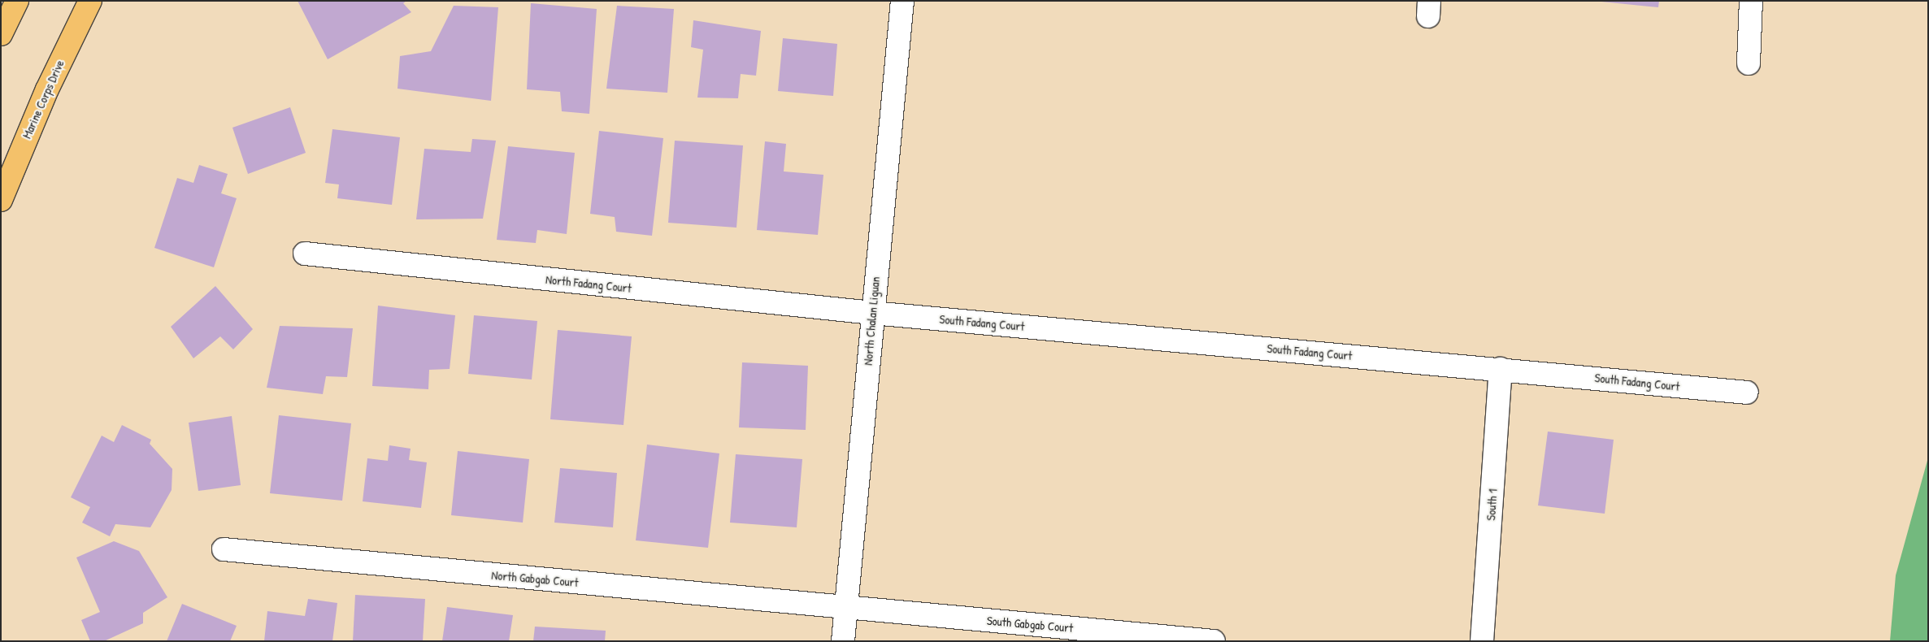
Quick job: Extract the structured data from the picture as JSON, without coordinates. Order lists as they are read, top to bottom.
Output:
{
  "streets": {
    "main road": ["Marine Corps Drive"],
    "street": [
      "North Fadang Court",
      "North Chalan Liguan",
      "South Fadang Court",
      "South 1",
      "North Gabgab Court",
      "South Gabgab Court"
    ]
  },
  "crossings": [
    ["North Fadang Court", "North Chalan Liguan"],
    ["North Fadang Court", "South Fadang Court"],
    ["North Chalan Liguan", "South Fadang Court"],
    ["North Chalan Liguan", "North Gabgab Court"],
    ["North Chalan Liguan", "South Gabgab Court"],
    ["South Fadang Court", "South 1"],
    ["North Gabgab Court", "South Gabgab Court"]
  ]
}
